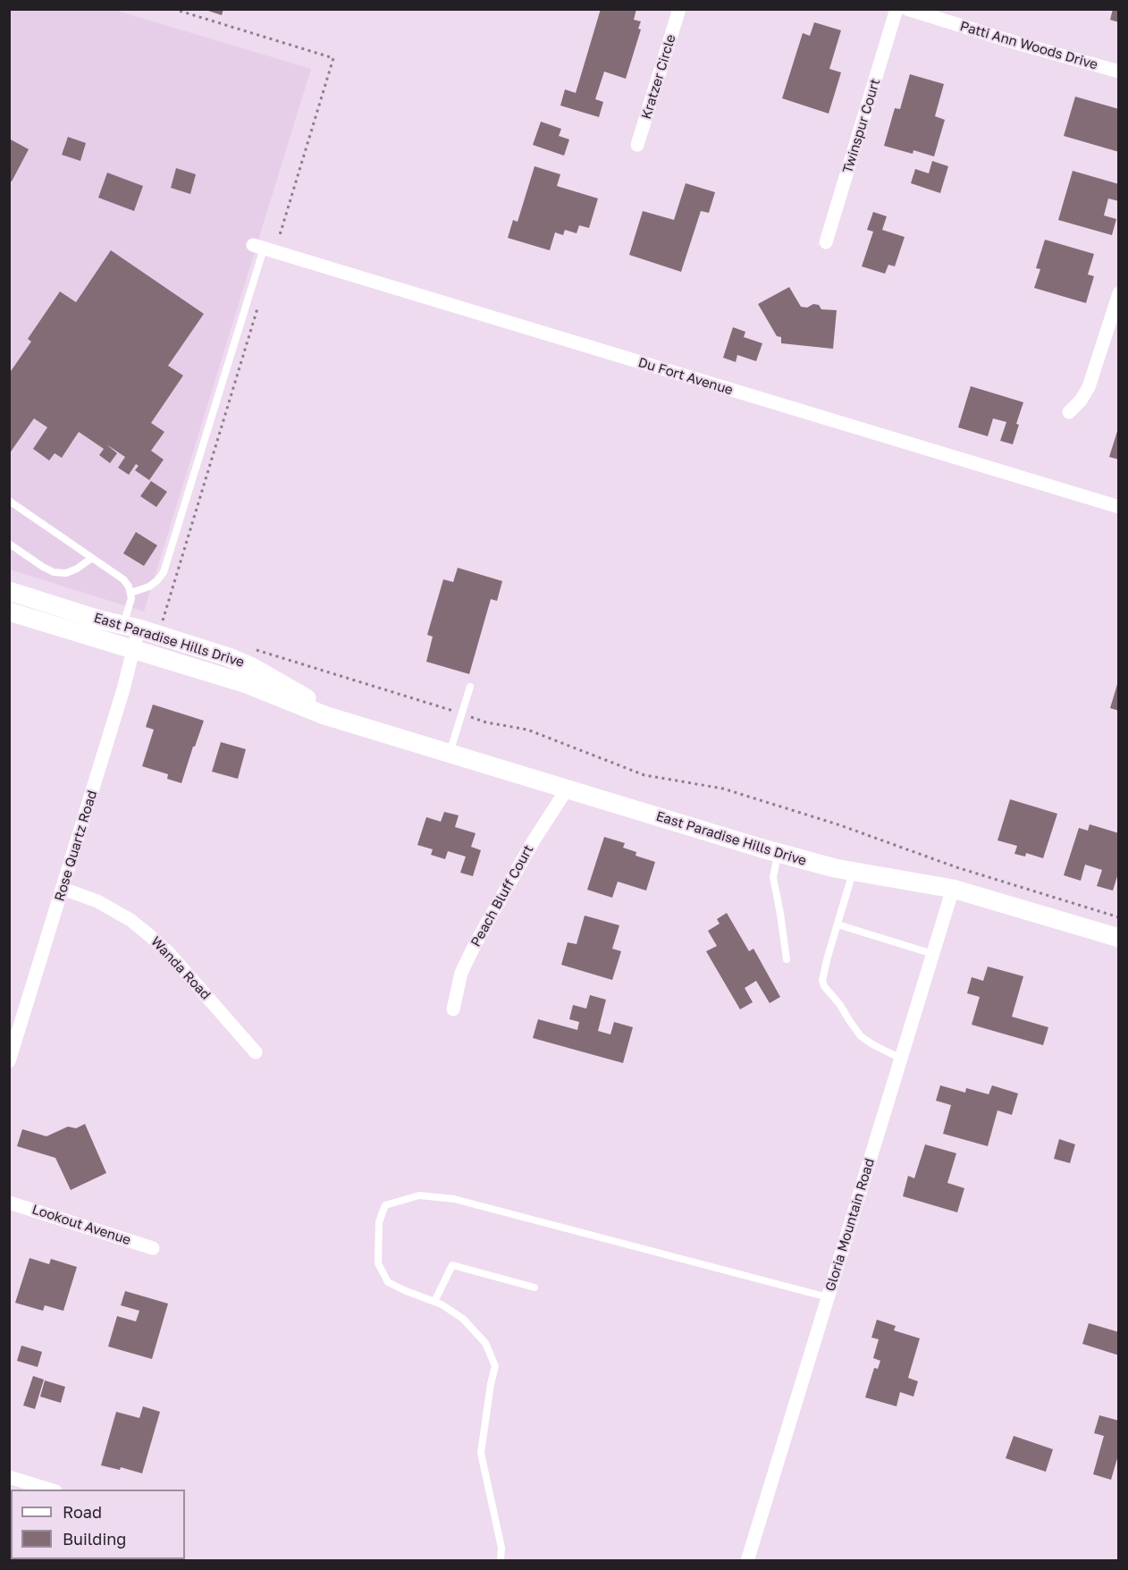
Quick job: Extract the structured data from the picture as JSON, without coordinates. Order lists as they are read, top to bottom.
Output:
{
  "streets": {
    "main road": ["East Paradise Hills Drive"],
    "street": [
      "Patti Ann Woods Drive",
      "Kratzer Circle",
      "Twinspur Court",
      "Du Fort Avenue",
      "Rose Quartz Road",
      "Peach Bluff Court",
      "Wanda Road",
      "Lookout Avenue",
      "Gloria Mountain Road"
    ]
  },
  "crossings": [
    ["East Paradise Hills Drive", "Rose Quartz Road"],
    ["East Paradise Hills Drive", "Peach Bluff Court"],
    ["East Paradise Hills Drive", "Gloria Mountain Road"],
    ["Rose Quartz Road", "Wanda Road"]
  ],
  "legend": ["Road", "Building"]
}
